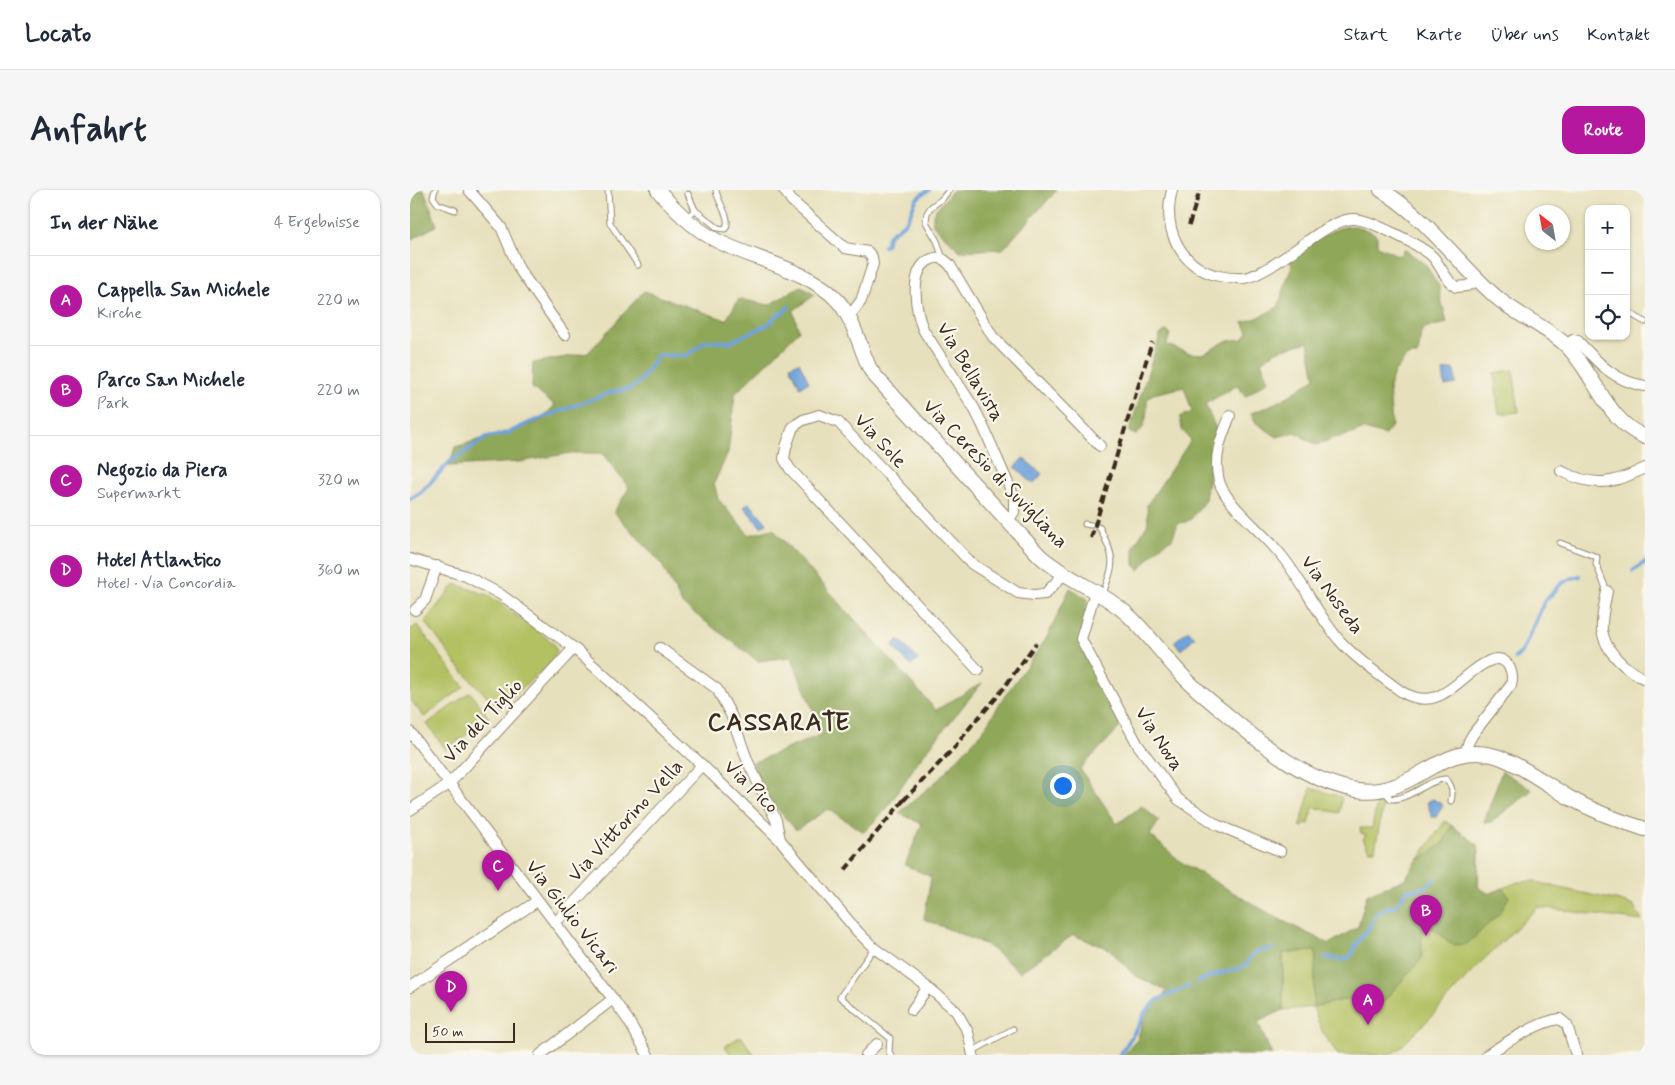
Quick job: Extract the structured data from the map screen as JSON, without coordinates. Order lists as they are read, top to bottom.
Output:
{
  "streets": {
    "main road": ["Via Ceresio di Suvigliana"],
    "street": [
      "Via Bellavista",
      "Via Sole",
      "Via Noseda",
      "Via del Tiglio",
      "Via Nova",
      "Via Pico",
      "Via Vittorino Vella",
      "Via Giulio Vicari"
    ]
  },
  "crossings": [
    ["Via Bellavista", "Via Ceresio di Suvigliana"],
    ["Via Sole", "Via Ceresio di Suvigliana"],
    ["Via Ceresio di Suvigliana", "Via Noseda"],
    ["Via Ceresio di Suvigliana", "Via Nova"],
    ["Via del Tiglio", "Via Pico"],
    ["Via del Tiglio", "Via Giulio Vicari"],
    ["Via Pico", "Via Vittorino Vella"],
    ["Via Vittorino Vella", "Via Giulio Vicari"]
  ],
  "districts": ["CASSARATE"],
  "scale_bar": "50 m",
  "north": "top left",
  "page": {
    "header": "Locato",
    "nav": [
      "Start",
      "Karte",
      "Über uns",
      "Kontakt"
    ],
    "buttons": "Route",
    "title": "Anfahrt",
    "heading": ["In der Nähe", "4 Ergebnisse"],
    "map_buttons": ["+", "−"],
    "list": [
      {
        "mark": "A",
        "name": "Cappella San Michele",
        "note": "Kirche",
        "value": "220 m"
      },
      {
        "mark": "B",
        "name": "Parco San Michele",
        "note": "Park",
        "value": "220 m"
      },
      {
        "mark": "C",
        "name": "Negozio da Piera",
        "note": "Supermarkt",
        "value": "320 m"
      },
      {
        "mark": "D",
        "name": "Hotel Atlantico",
        "note": "Hotel · Via Concordia",
        "value": "360 m"
      }
    ],
    "pins": [
      "C",
      "B",
      "D",
      "A"
    ],
    "scale": "50 m"
  }
}
